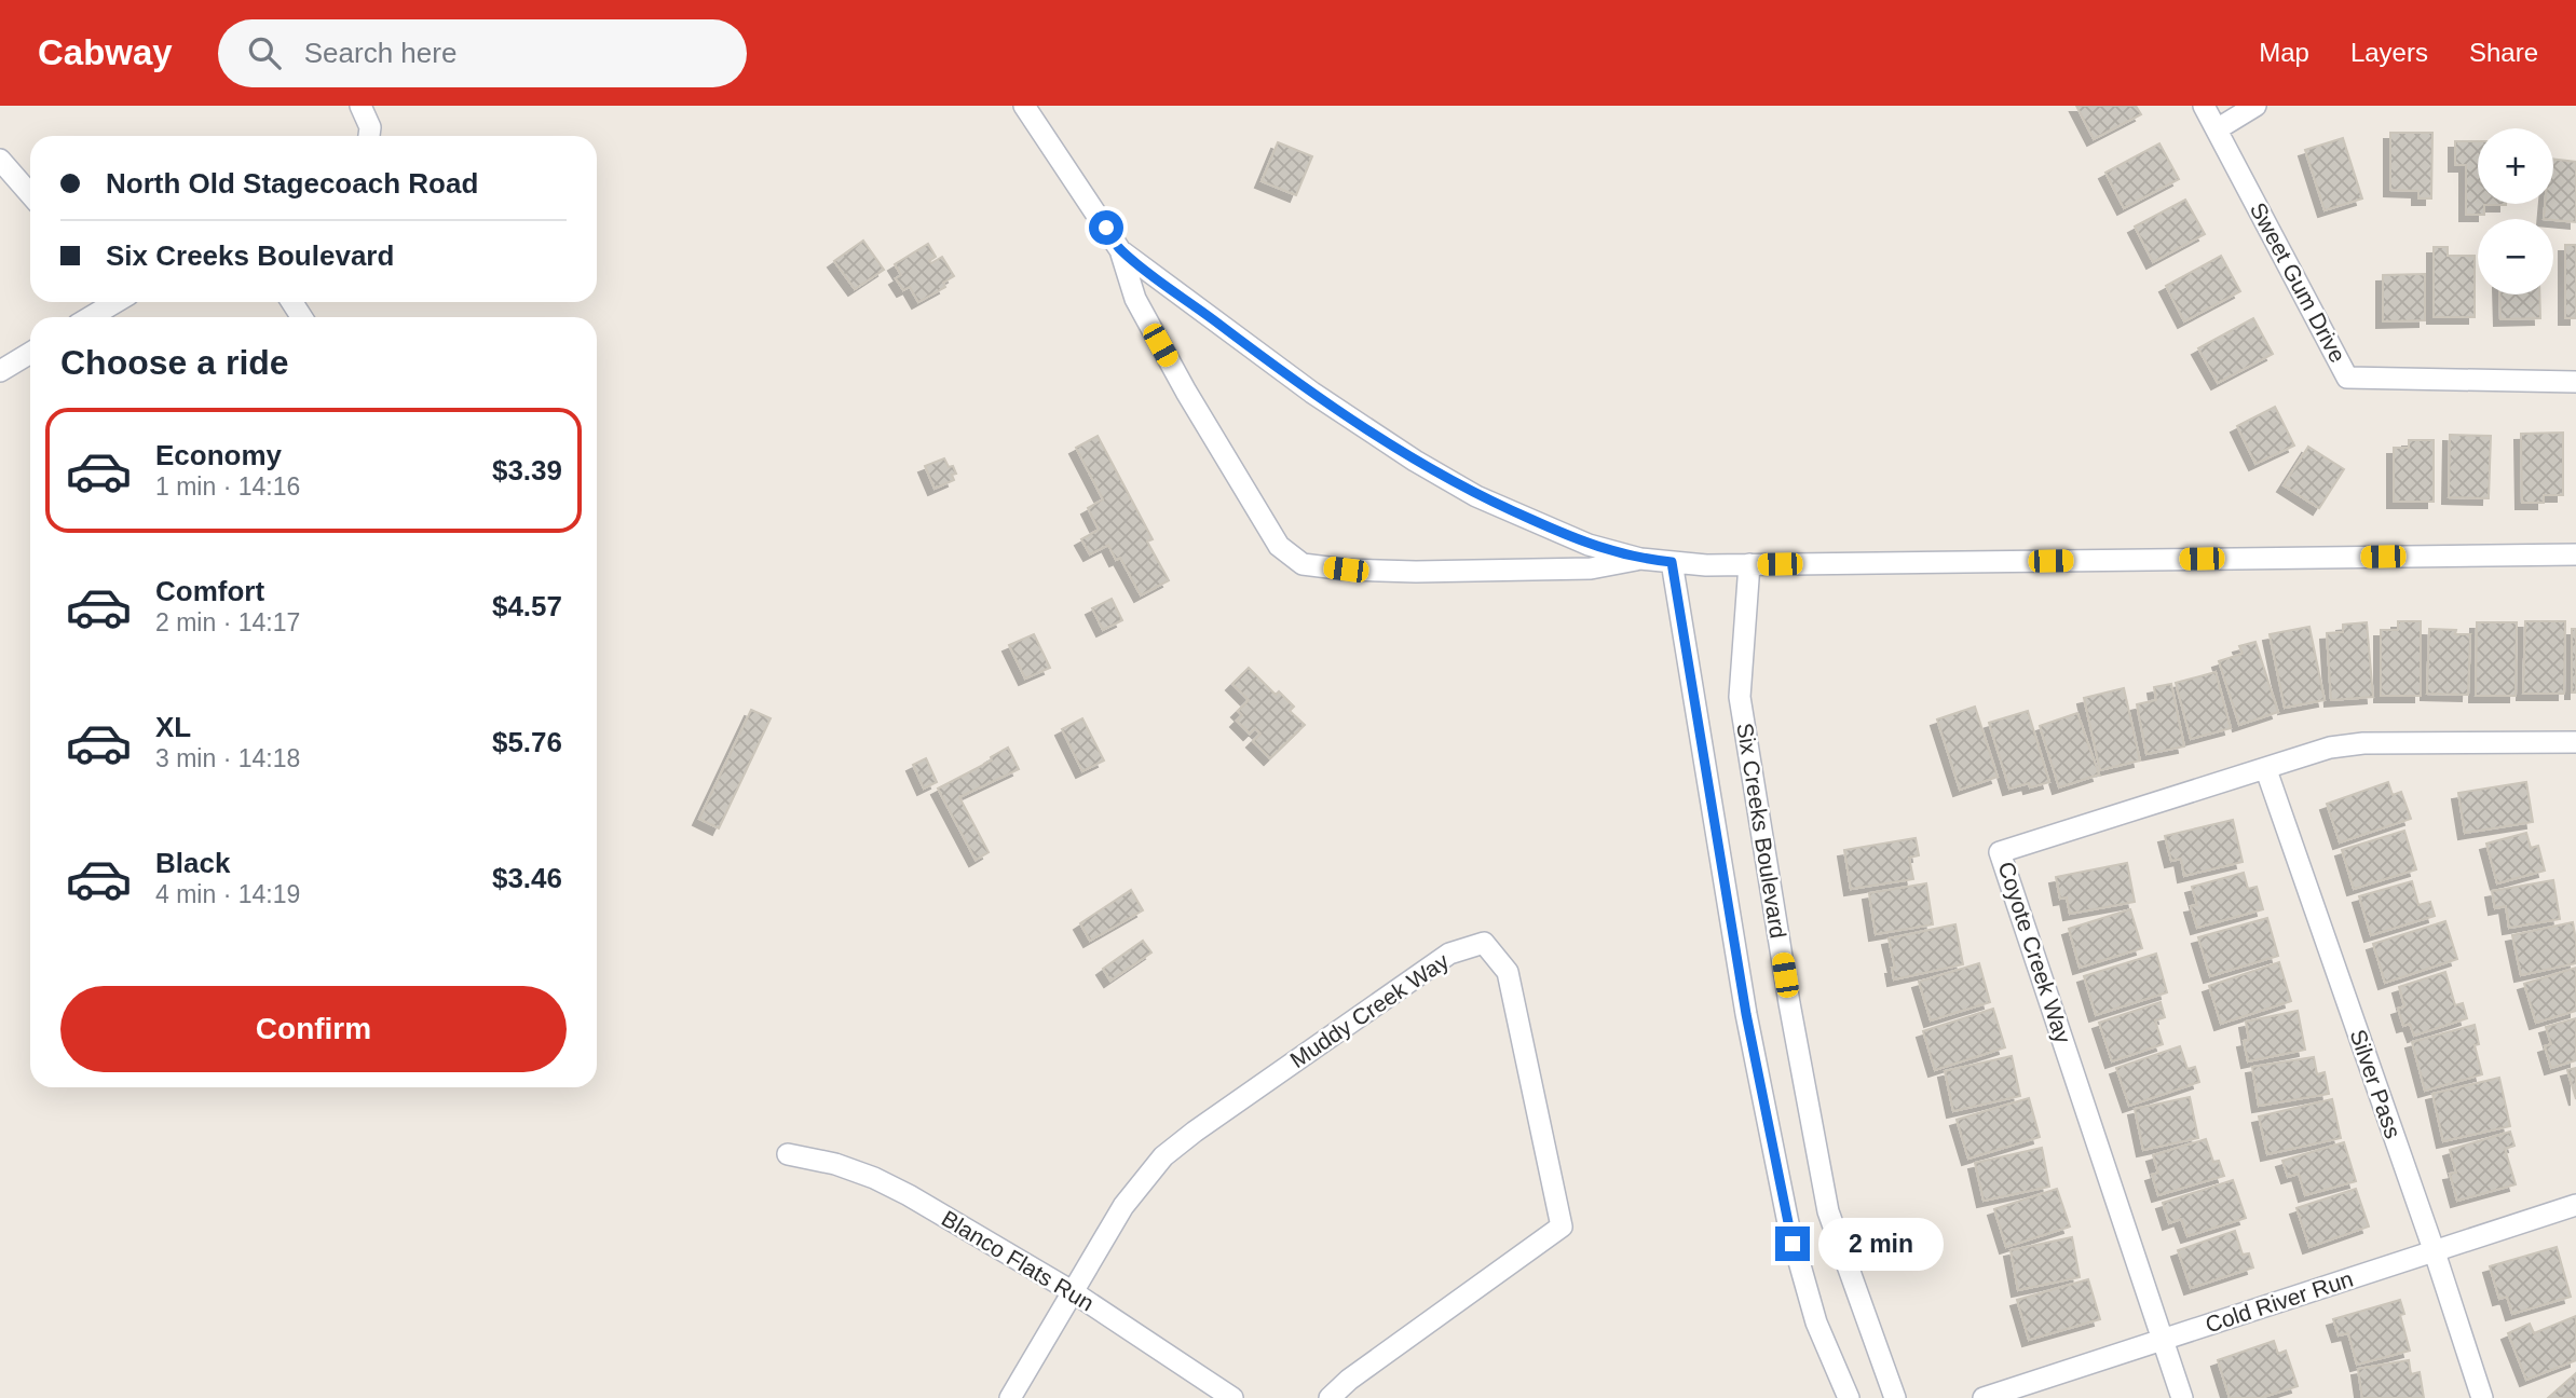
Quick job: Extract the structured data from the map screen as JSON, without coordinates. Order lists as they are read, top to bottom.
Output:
{
  "streets": {
    "street": [
      "Sweet Gum Drive",
      "Six Creeks Boulevard",
      "Coyote Creek Way",
      "Muddy Creek Way",
      "Silver Pass",
      "Blanco Flats Run",
      "Cold River Run"
    ]
  },
  "crossings": [
    ["Coyote Creek Way", "Silver Pass"],
    ["Coyote Creek Way", "Cold River Run"],
    ["Muddy Creek Way", "Blanco Flats Run"],
    ["Silver Pass", "Cold River Run"]
  ],
  "page": {
    "header": "Cabway",
    "search": "Search here",
    "nav": ["Map", "Layers", "Share"],
    "map_buttons": ["+", "−"],
    "banner": ["North Old Stagecoach Road", "Six Creeks Boulevard"],
    "heading": "Choose a ride",
    "list": [
      {
        "name": "Economy",
        "note": "1 min · 14:16",
        "value": "$3.39"
      },
      {
        "name": "Comfort",
        "note": "2 min · 14:17",
        "value": "$4.57"
      },
      {
        "name": "XL",
        "note": "3 min · 14:18",
        "value": "$5.76"
      },
      {
        "name": "Black",
        "note": "4 min · 14:19",
        "value": "$3.46"
      }
    ],
    "buttons": "Confirm",
    "bubble": "2 min"
  }
}
